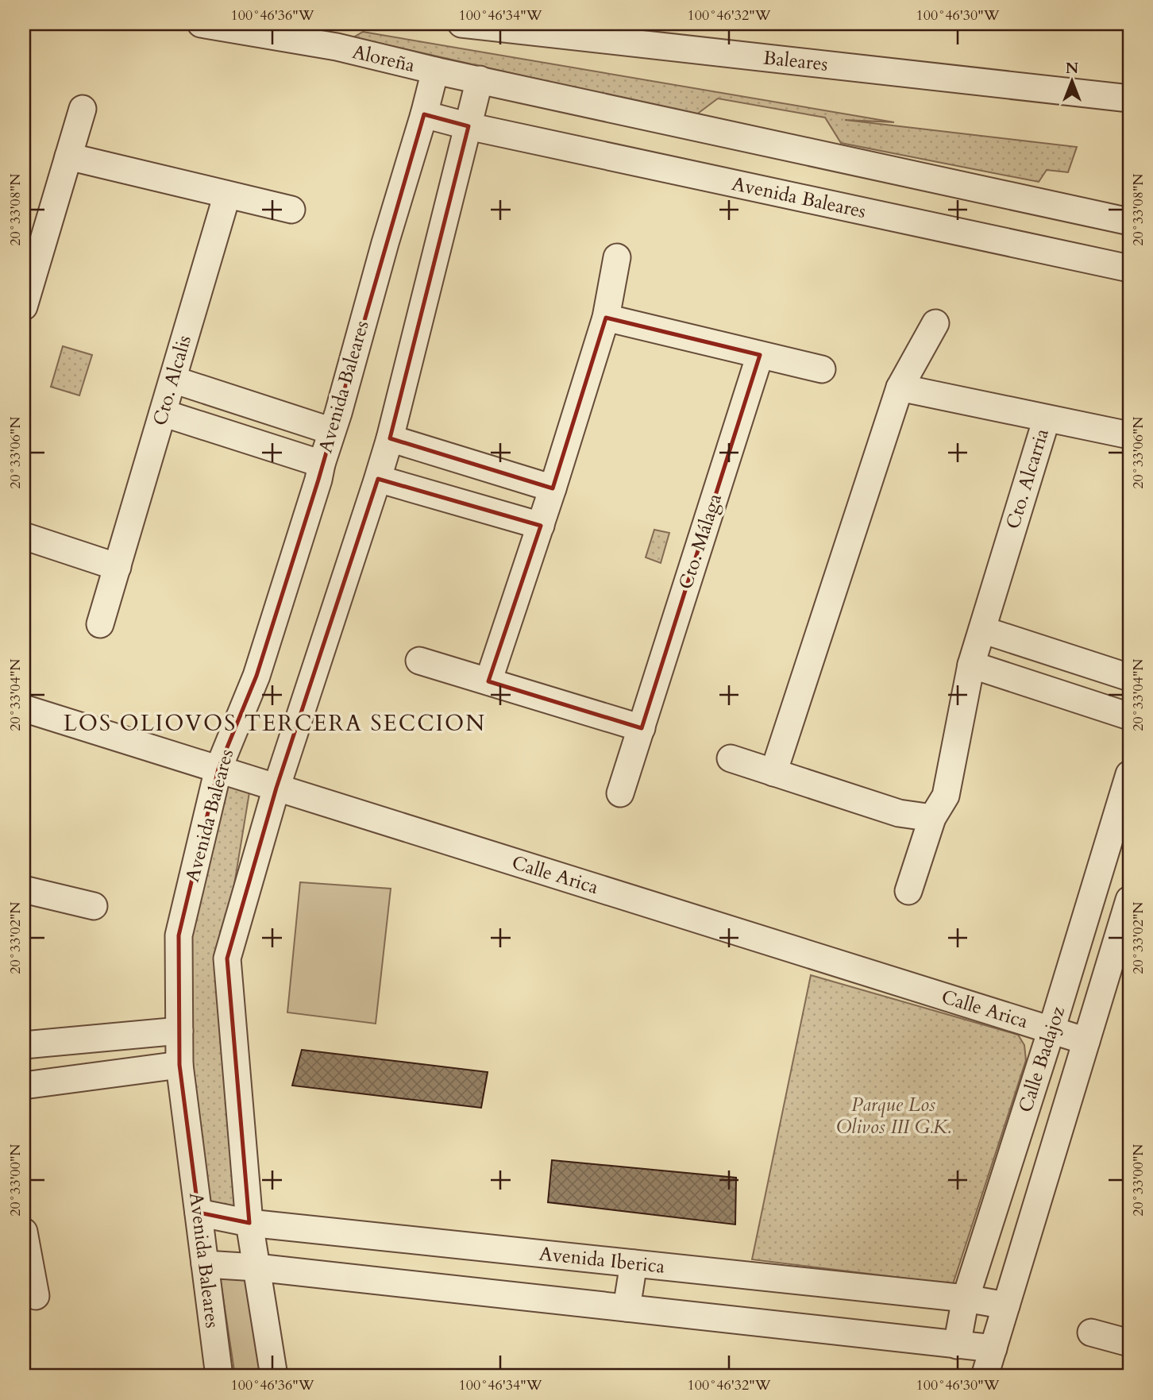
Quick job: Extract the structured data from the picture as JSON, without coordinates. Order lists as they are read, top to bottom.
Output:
{
  "streets": {
    "street": [
      "Aloreña",
      "Baleares",
      "Avenida Baleares",
      "Cto. Alcalis",
      "Cto. Alcarria",
      "Cto. Málaga",
      "Calle Arica",
      "Calle Badajoz",
      "Avenida Iberica"
    ]
  },
  "crossings": [
    ["Aloreña", "Avenida Baleares"],
    ["Avenida Baleares", "Calle Arica"],
    ["Avenida Baleares", "Avenida Iberica"],
    ["Calle Arica", "Calle Badajoz"],
    ["Calle Badajoz", "Avenida Iberica"]
  ],
  "districts": ["LOS OLIOVOS TERCERA SECCION"],
  "parks": ["Parque Los Olivos III G.K."],
  "north": "top",
  "coordinates": [
    "100°46'36\"W",
    "100°46'34\"W",
    "100°46'32\"W",
    "100°46'30\"W",
    "20°33'08\"N",
    "20°33'06\"N",
    "20°33'04\"N",
    "20°33'02\"N",
    "20°33'00\"N"
  ]
}
